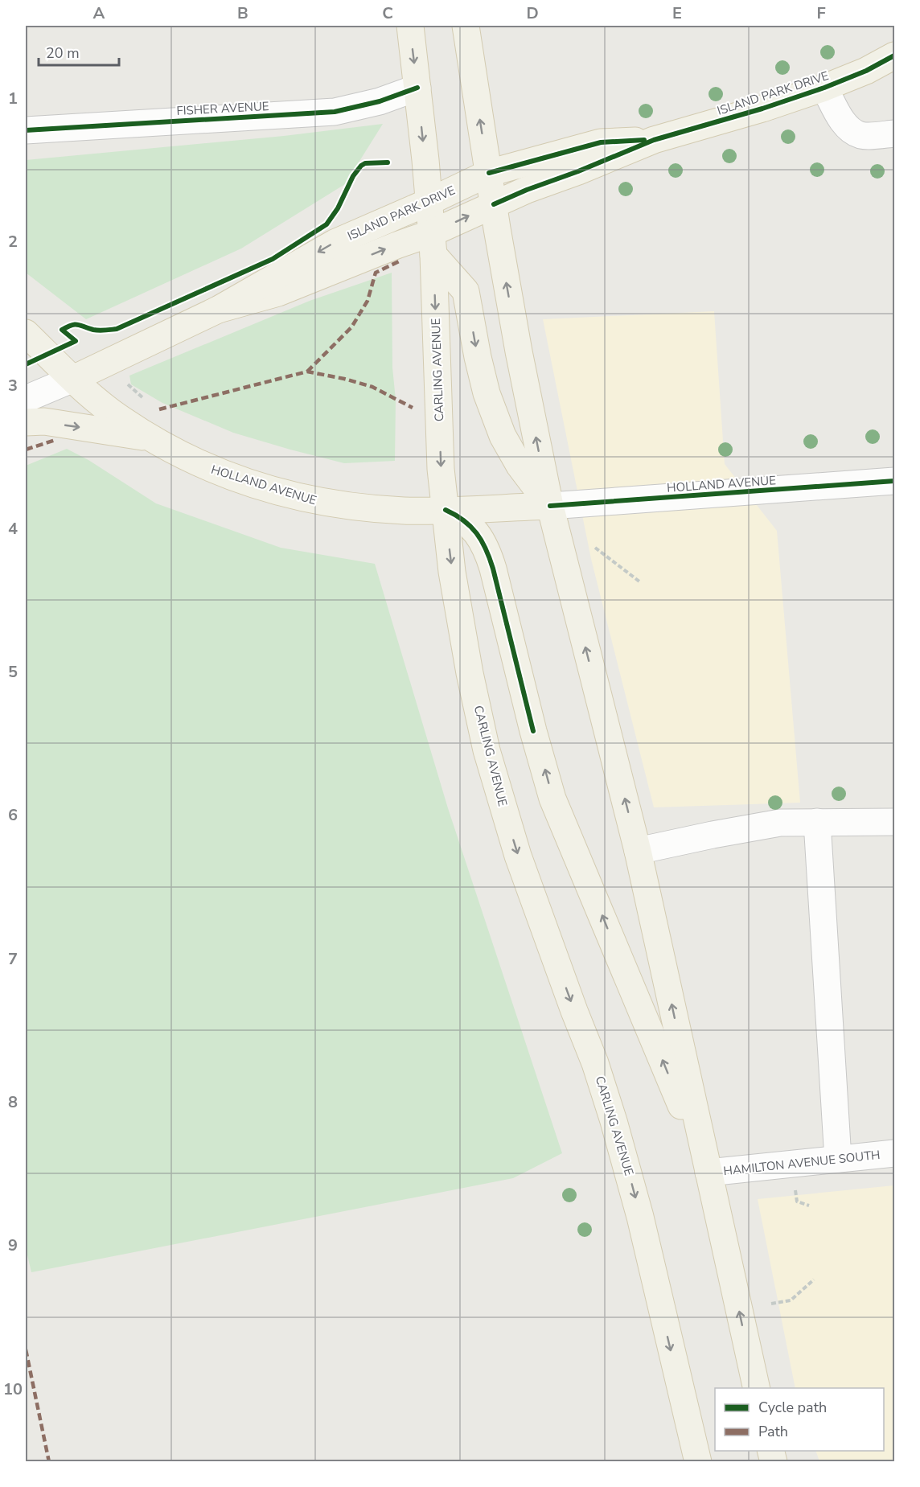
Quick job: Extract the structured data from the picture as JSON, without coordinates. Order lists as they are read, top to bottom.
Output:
{
  "streets": {
    "main road": ["ISLAND PARK DRIVE", "CARLING AVENUE", "HOLLAND AVENUE"],
    "street": ["FISHER AVENUE", "HAMILTON AVENUE SOUTH"]
  },
  "crossings": [
    ["ISLAND PARK DRIVE", "CARLING AVENUE"],
    ["ISLAND PARK DRIVE", "HOLLAND AVENUE"],
    ["FISHER AVENUE", "CARLING AVENUE"],
    ["CARLING AVENUE", "HOLLAND AVENUE"]
  ],
  "legend": ["Cycle path", "Path"],
  "scale_bar": "20 m",
  "grid": {
    "columns": [
      "A",
      "B",
      "C",
      "D",
      "E",
      "F"
    ],
    "rows": [
      "1",
      "2",
      "3",
      "4",
      "5",
      "6",
      "7",
      "8",
      "9",
      "10"
    ]
  }
}
